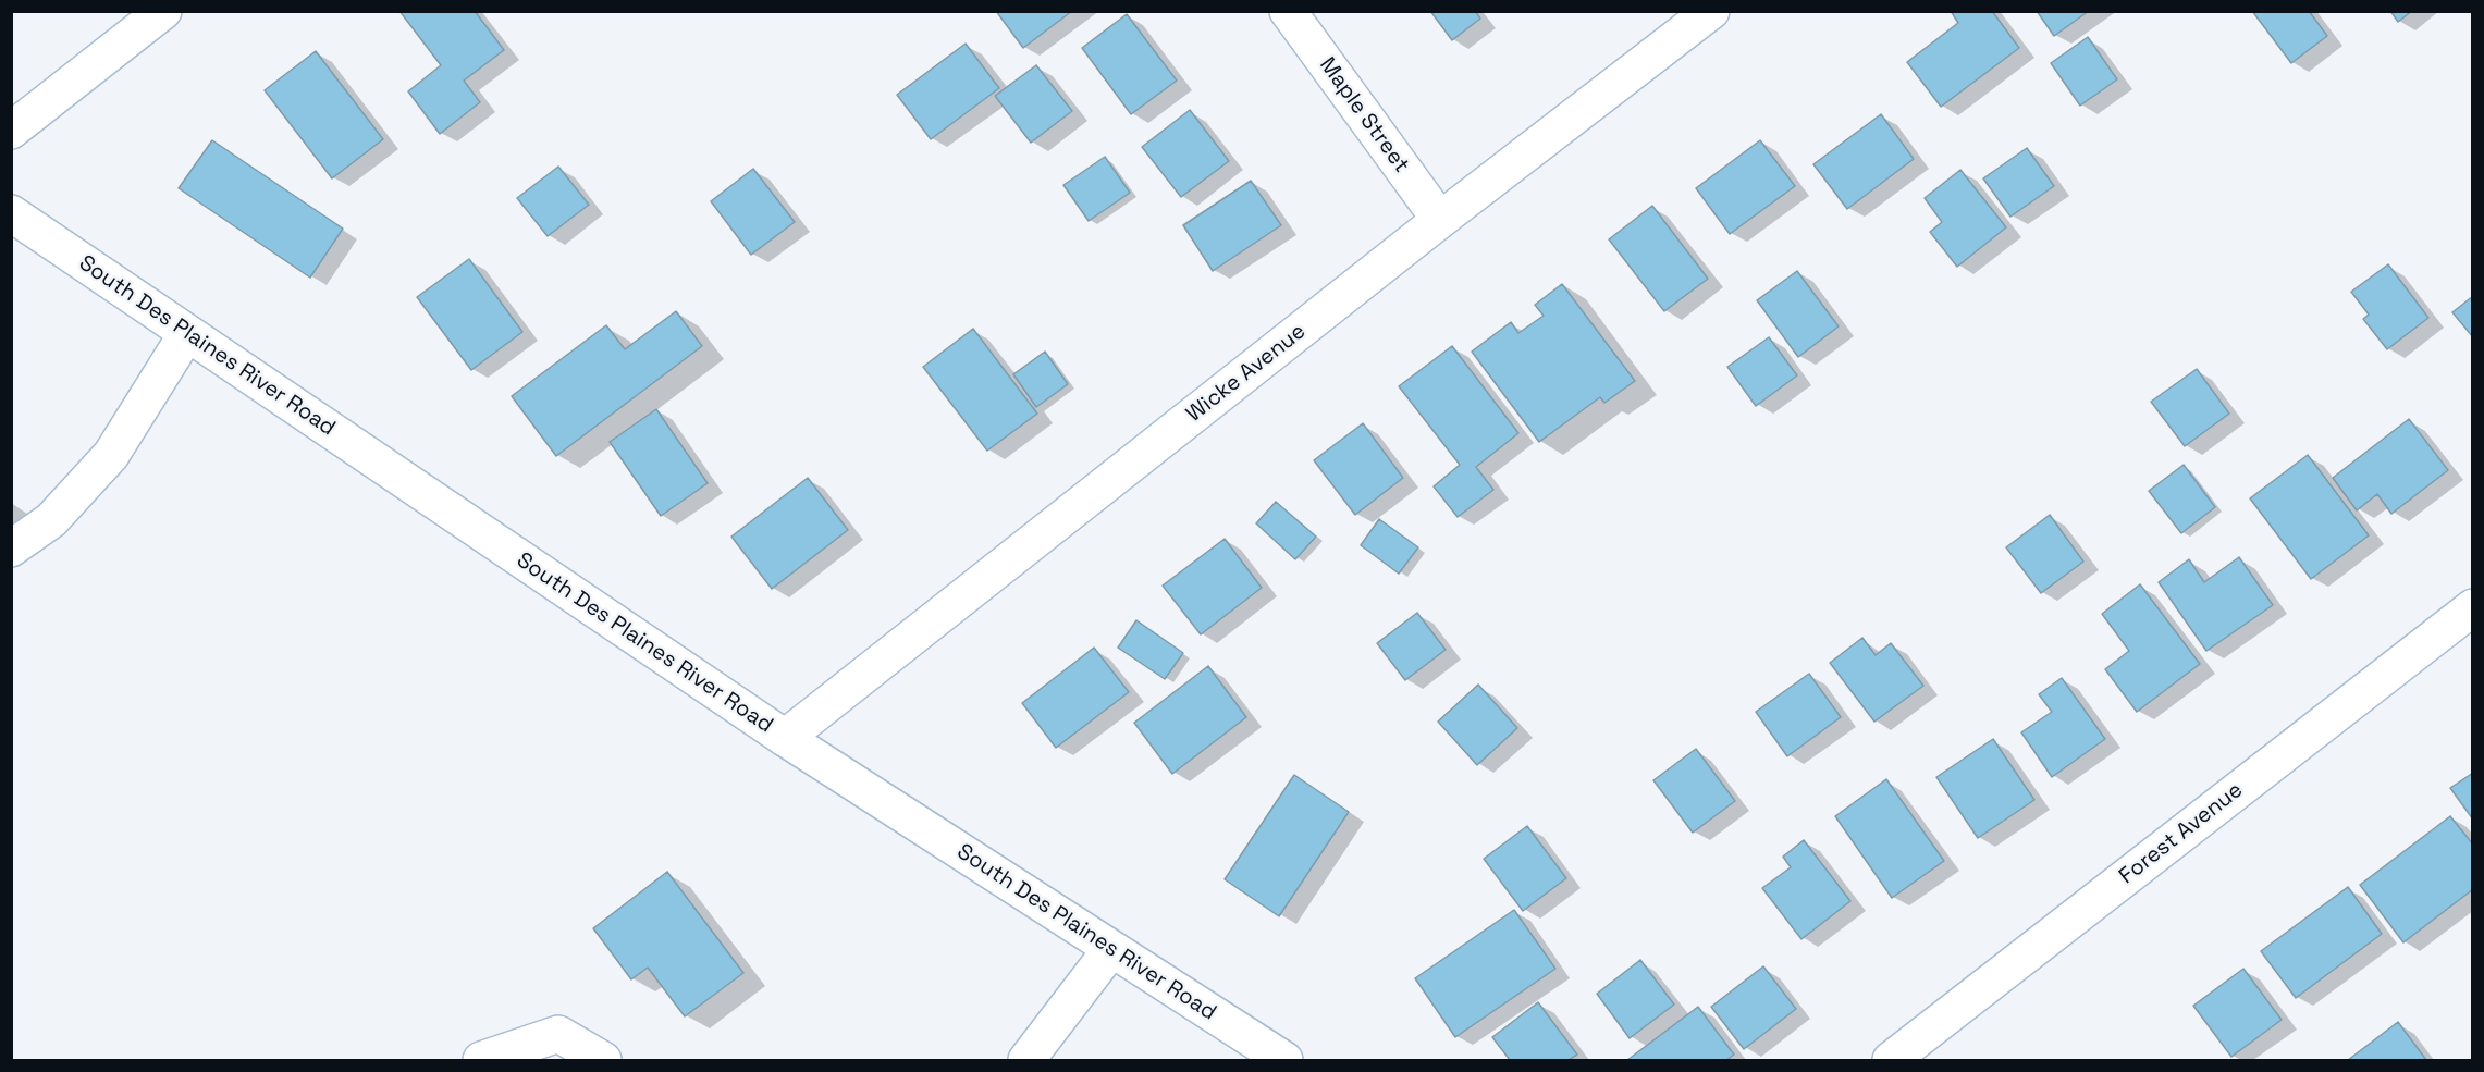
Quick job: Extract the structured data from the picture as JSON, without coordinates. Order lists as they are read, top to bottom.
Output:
{
  "streets": {
    "street": [
      "Maple Street",
      "South Des Plaines River Road",
      "Wicke Avenue",
      "Forest Avenue"
    ]
  },
  "crossings": [
    ["Maple Street", "Wicke Avenue"],
    ["South Des Plaines River Road", "Wicke Avenue"]
  ]
}
